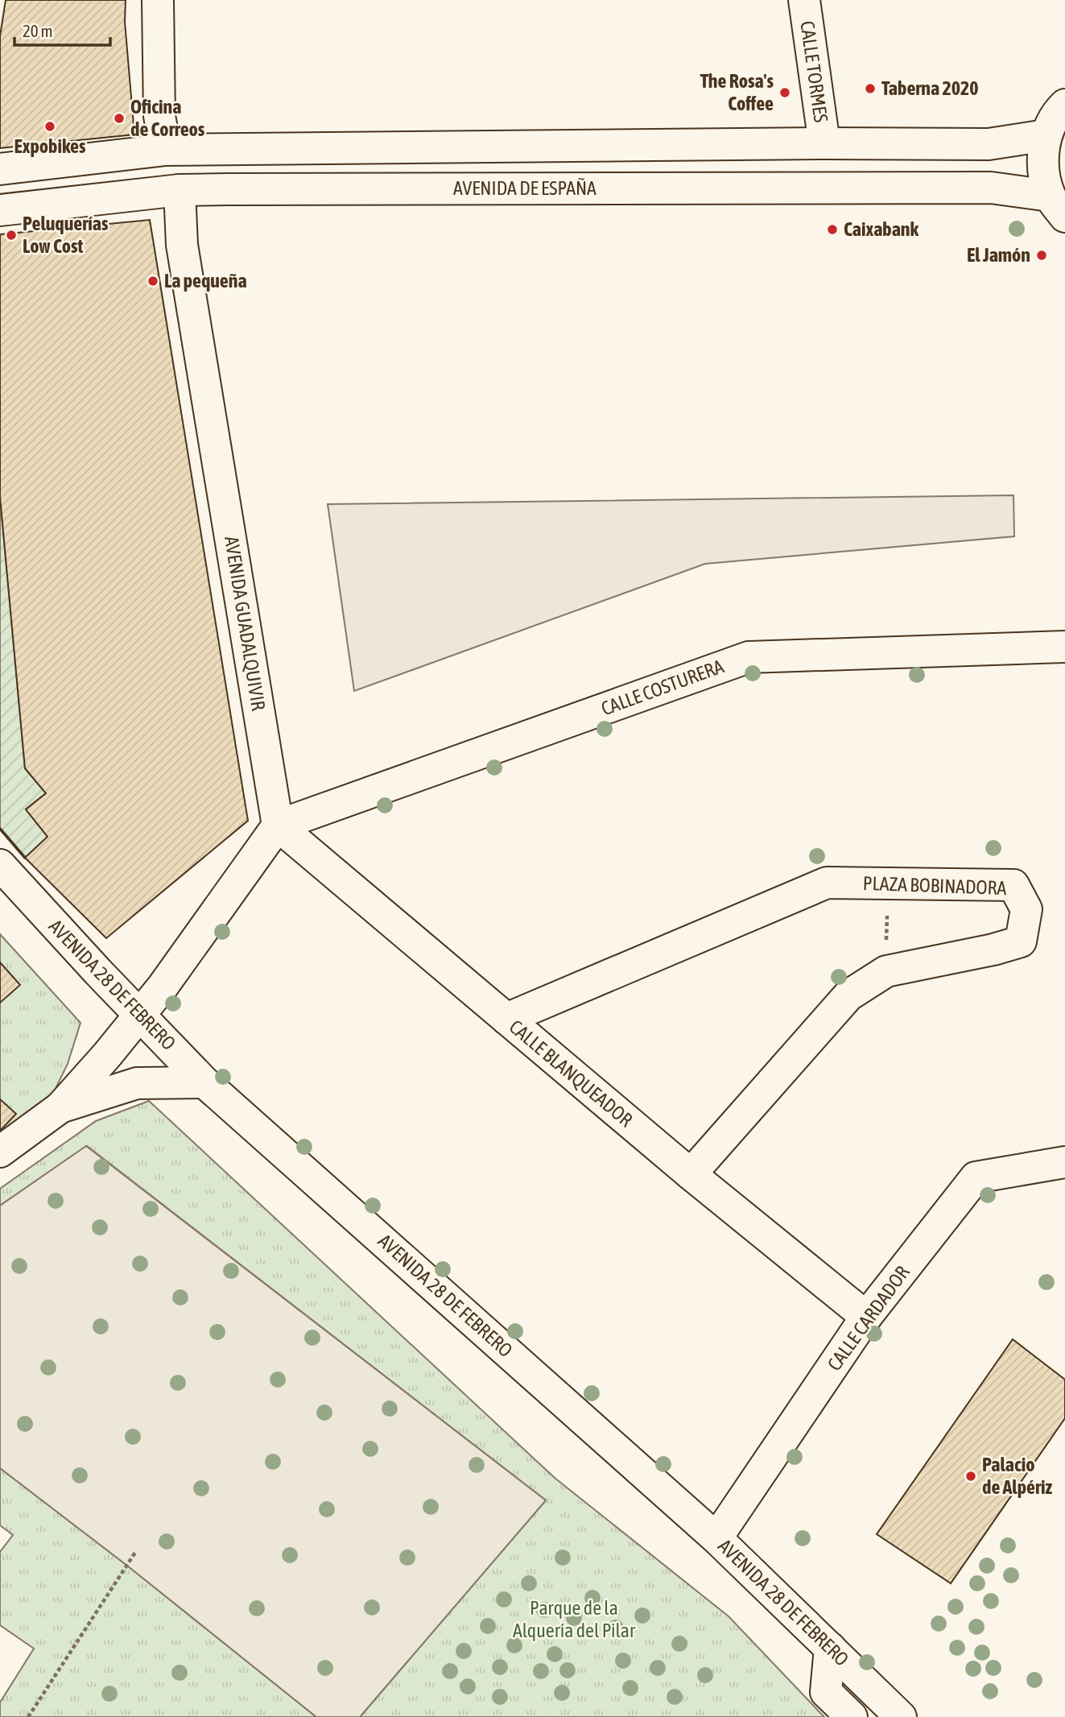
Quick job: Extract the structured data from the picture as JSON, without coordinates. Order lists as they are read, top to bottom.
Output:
{
  "streets": {
    "street": [
      "CALLE TORMES",
      "AVENIDA DE ESPAÑA",
      "AVENIDA GUADALQUIVIR",
      "CALLE COSTURERA",
      "PLAZA BOBINADORA",
      "AVENIDA 28 DE FEBRERO",
      "CALLE BLANQUEADOR",
      "CALLE CARDADOR"
    ]
  },
  "crossings": [
    ["AVENIDA DE ESPAÑA", "AVENIDA GUADALQUIVIR"],
    ["AVENIDA GUADALQUIVIR", "CALLE COSTURERA"],
    ["AVENIDA GUADALQUIVIR", "CALLE BLANQUEADOR"],
    ["CALLE COSTURERA", "CALLE BLANQUEADOR"],
    ["PLAZA BOBINADORA", "CALLE BLANQUEADOR"],
    ["AVENIDA 28 DE FEBRERO", "CALLE CARDADOR"],
    ["CALLE BLANQUEADOR", "CALLE CARDADOR"]
  ],
  "parks": ["Parque de la Alquería del Pilar"],
  "places": [
    "Taberna 2020",
    "The Rosa's Coffee",
    "Oficina de Correos",
    "Expobikes",
    "Caixabank",
    "Peluquerías Low Cost",
    "El Jamón",
    "La pequeña",
    "Palacio de Alpériz"
  ],
  "scale_bar": "20 m"
}
